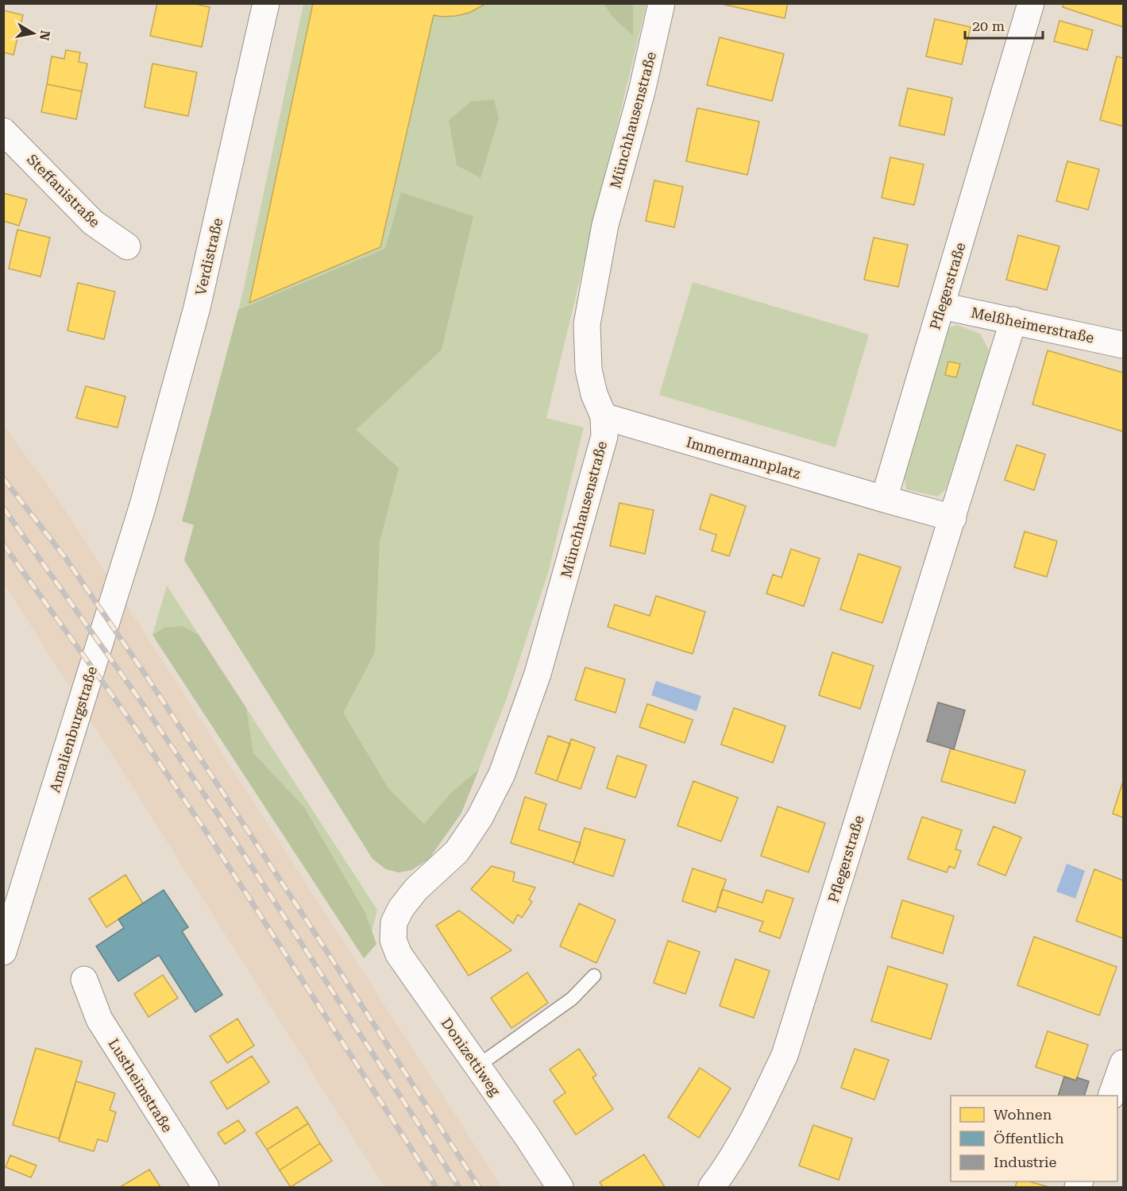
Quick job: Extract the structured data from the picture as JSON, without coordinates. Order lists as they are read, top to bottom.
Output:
{
  "streets": {
    "street": [
      "Münchhausenstraße",
      "Steffanistraße",
      "Verdistraße",
      "Pflegerstraße",
      "Melßheimerstraße",
      "Immermannplatz",
      "Amalienburgstraße",
      "Donizettiweg",
      "Lustheimstraße"
    ]
  },
  "crossings": [
    ["Münchhausenstraße", "Immermannplatz"],
    ["Münchhausenstraße", "Donizettiweg"],
    ["Verdistraße", "Amalienburgstraße"],
    ["Pflegerstraße", "Melßheimerstraße"],
    ["Pflegerstraße", "Immermannplatz"]
  ],
  "legend": ["Wohnen", "Öffentlich", "Industrie"],
  "scale_bar": "20 m",
  "north": "right"
}
